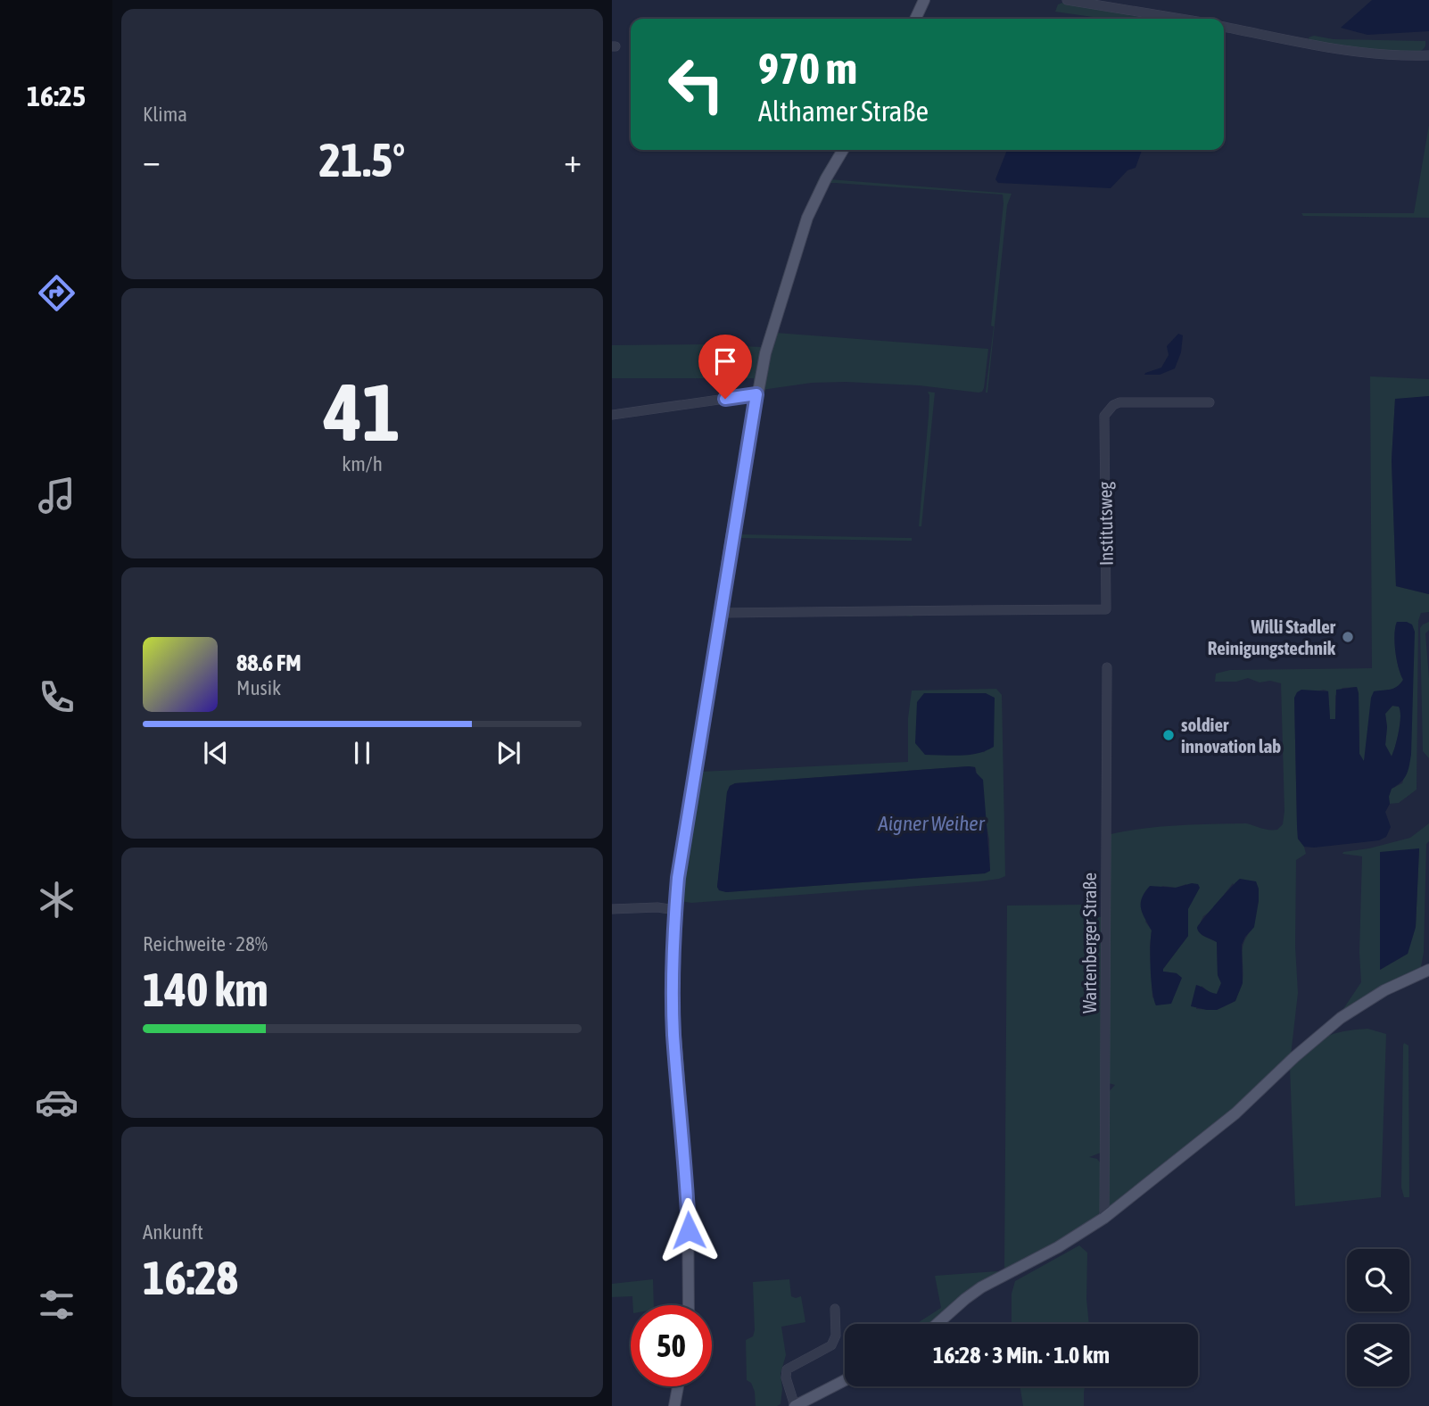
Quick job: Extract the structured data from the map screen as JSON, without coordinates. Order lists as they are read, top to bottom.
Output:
{
  "streets": {
    "street": ["Institutsweg", "Wartenberger Straße"]
  },
  "water": ["Aigner Weiher"],
  "places": ["Willi Stadler Reinigungstechnik", "soldier innovation lab"],
  "page": {
    "tabs": "16:25",
    "tile": [
      "Klima",
      ["41", "km/h"],
      ["Reichweite · 28%", "140 km"],
      ["Ankunft", "16:28"]
    ],
    "turn": ["970 m", "Althamer Straße"],
    "heat": ["−", "21.5°", "+"],
    "song": ["88.6 FM", "Musik"],
    "limit": "50",
    "trip": "16:28 · 3 Min. · 1.0 km"
  }
}
